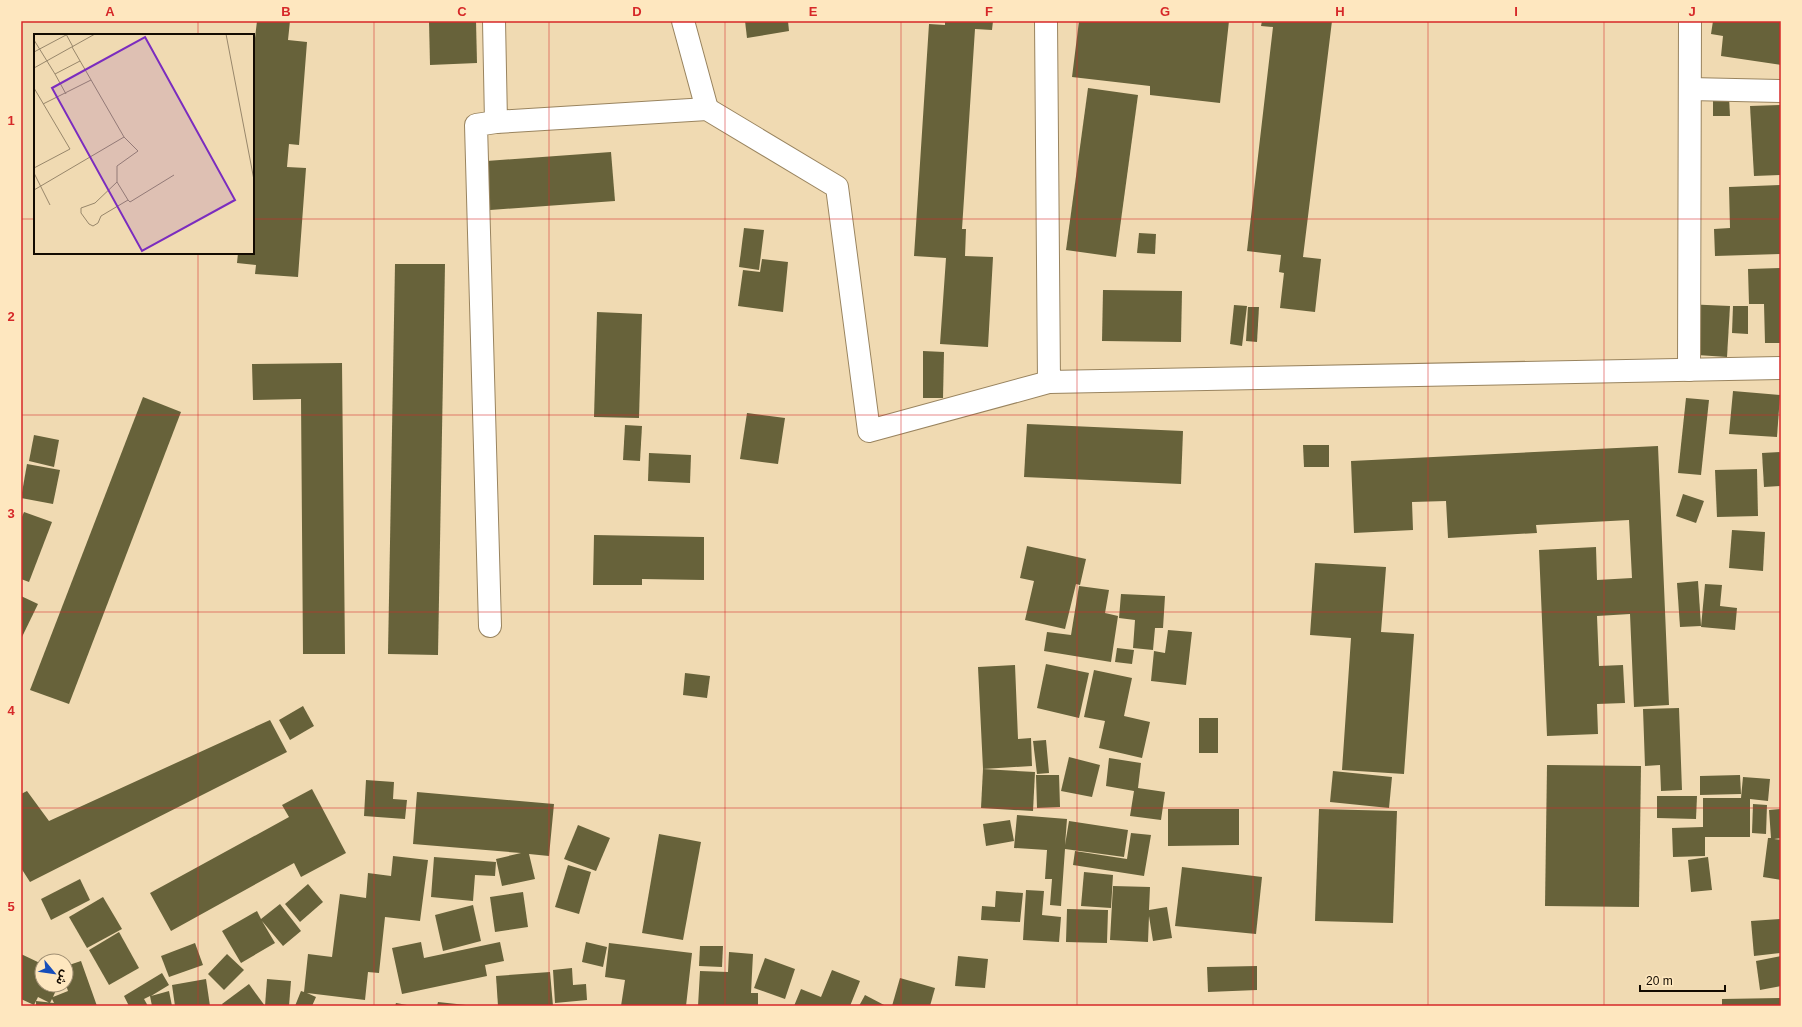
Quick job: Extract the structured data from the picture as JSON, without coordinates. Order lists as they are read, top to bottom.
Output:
{
  "scale_bar": "20 m",
  "north": "bottom right",
  "grid": {
    "columns": [
      "A",
      "B",
      "C",
      "D",
      "E",
      "F",
      "G",
      "H",
      "I",
      "J"
    ],
    "rows": [
      "1",
      "2",
      "3",
      "4",
      "5"
    ]
  }
}
